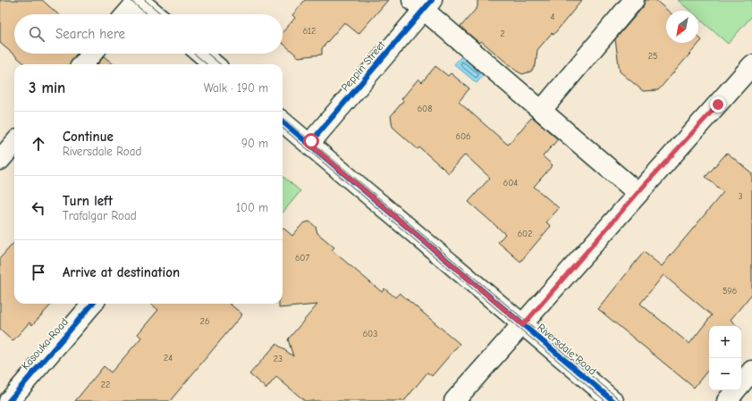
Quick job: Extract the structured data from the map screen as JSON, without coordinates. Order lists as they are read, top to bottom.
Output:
{
  "streets": {
    "main road": ["Peppin Street", "Kasouka Road", "Riversdale Road"]
  },
  "crossings": [
    ["Peppin Street", "Riversdale Road"]
  ],
  "house_numbers": [
    "4",
    "612",
    "2",
    "25",
    "608",
    "606",
    "604",
    "3",
    "602",
    "607",
    "596",
    "26",
    "603",
    "24",
    "23",
    "22"
  ],
  "north": "bottom left",
  "page": {
    "search": "Search here",
    "heading": ["3 min", "Walk · 190 m"],
    "list": [
      ["Continue", "Riversdale Road", "90 m"],
      ["Turn left", "Trafalgar Road", "100 m"],
      "Arrive at destination"
    ],
    "map_buttons": ["+", "−"]
  }
}
